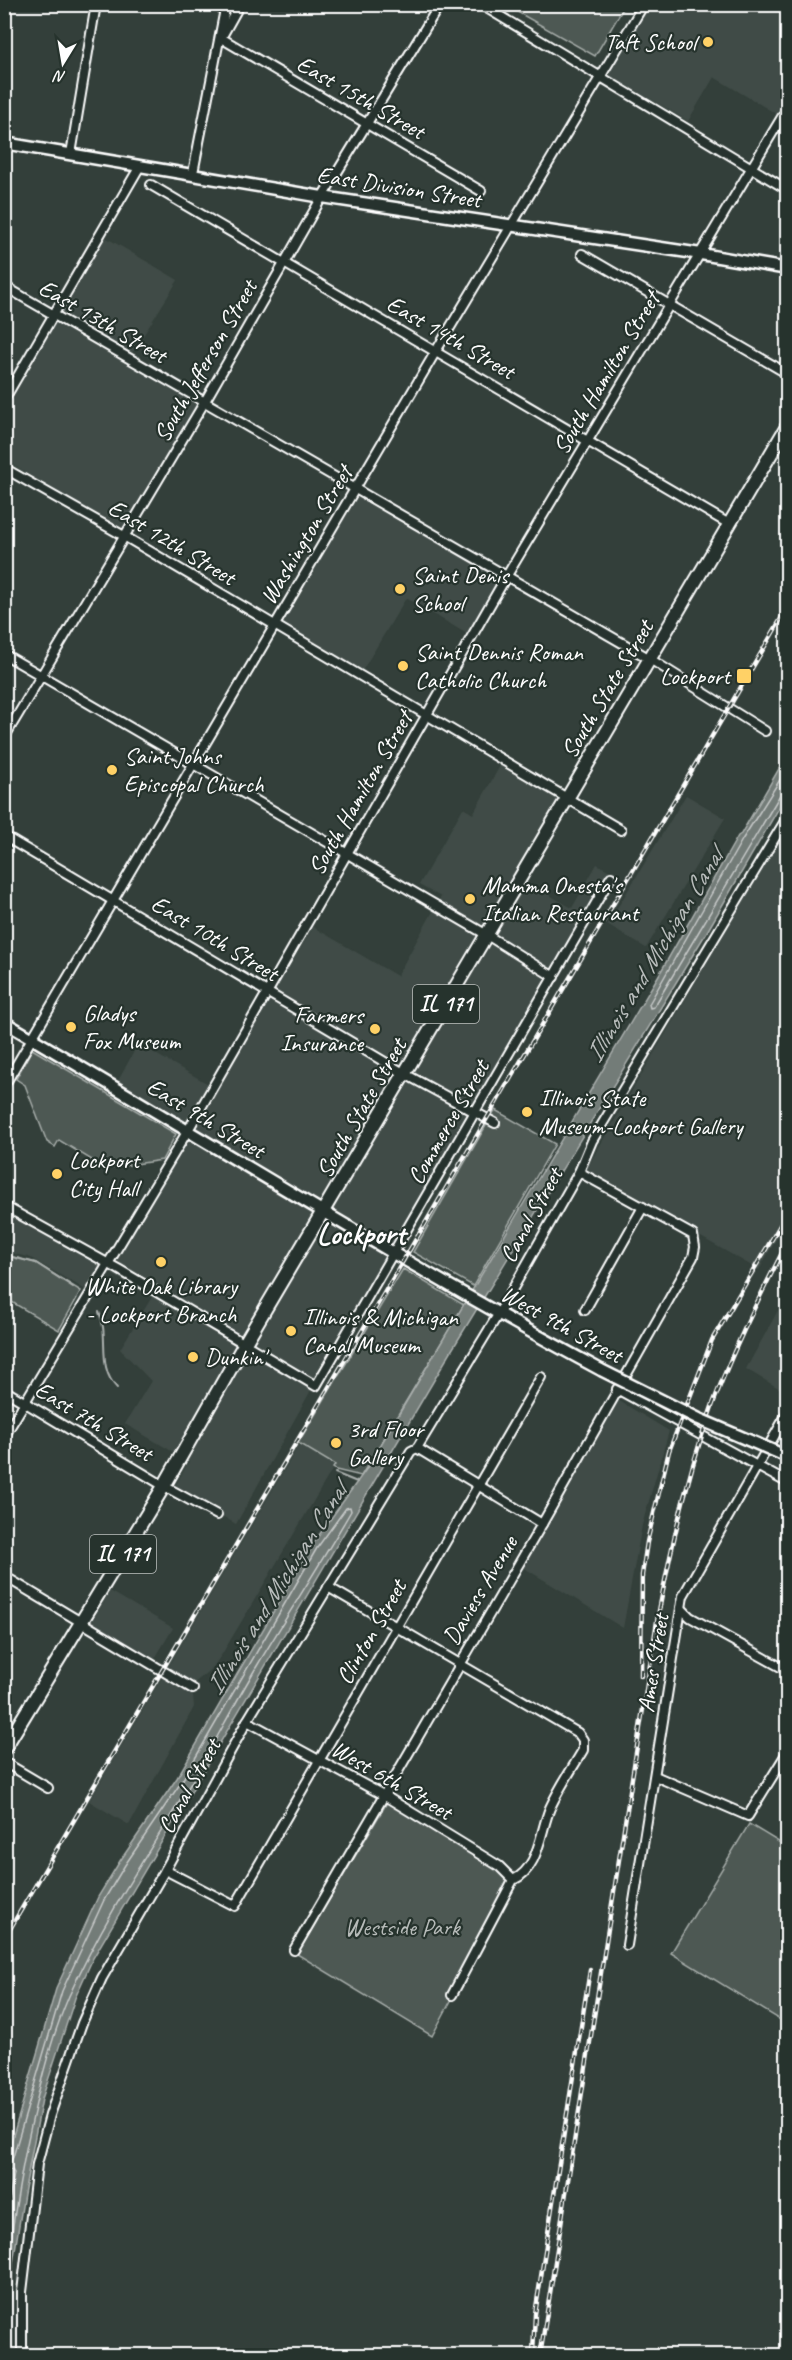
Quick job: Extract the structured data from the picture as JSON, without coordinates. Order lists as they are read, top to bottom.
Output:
{
  "streets": {
    "main road": [
      "East Division Street",
      "South State Street",
      "IL 171",
      "East 9th Street",
      "West 9th Street"
    ],
    "street": [
      "East 15th Street",
      "East 13th Street",
      "East 14th Street",
      "South Jefferson Street",
      "South Hamilton Street",
      "Washington Street",
      "East 12th Street",
      "East 10th Street",
      "Commerce Street",
      "Canal Street",
      "East 7th Street",
      "Daviess Avenue",
      "Clinton Street",
      "Ames Street",
      "West 6th Street"
    ]
  },
  "crossings": [
    ["East 15th Street", "South Jefferson Street"],
    ["East Division Street", "South Jefferson Street"],
    ["East Division Street", "South Hamilton Street"],
    ["East Division Street", "Washington Street"],
    ["East 13th Street", "South Jefferson Street"],
    ["East 13th Street", "South Hamilton Street"],
    ["East 13th Street", "Washington Street"],
    ["East 13th Street", "South State Street"],
    ["East 14th Street", "South Jefferson Street"],
    ["East 14th Street", "South Hamilton Street"],
    ["East 14th Street", "Washington Street"],
    ["East 14th Street", "South State Street"],
    ["South Jefferson Street", "East 12th Street"],
    ["South Hamilton Street", "East 12th Street"],
    ["South Hamilton Street", "East 10th Street"],
    ["South Hamilton Street", "East 9th Street"],
    ["South Hamilton Street", "East 7th Street"],
    ["Washington Street", "East 12th Street"],
    ["Washington Street", "East 10th Street"],
    ["Washington Street", "East 9th Street"],
    ["East 12th Street", "South State Street"],
    ["South State Street", "East 10th Street"],
    ["South State Street", "East 9th Street"],
    ["South State Street", "Commerce Street"],
    ["South State Street", "West 9th Street"],
    ["South State Street", "East 7th Street"],
    ["East 10th Street", "Commerce Street"],
    ["East 9th Street", "West 9th Street"],
    ["Commerce Street", "West 9th Street"],
    ["Canal Street", "West 9th Street"],
    ["Canal Street", "Clinton Street"],
    ["Canal Street", "West 6th Street"],
    ["West 9th Street", "Daviess Avenue"],
    ["West 9th Street", "Ames Street"],
    ["Daviess Avenue", "West 6th Street"],
    ["Clinton Street", "West 6th Street"]
  ],
  "districts": ["Lockport"],
  "water": ["Illinois and Michigan Canal"],
  "parks": ["Westside Park"],
  "places": {
    "other": [
      "Taft School",
      "Saint Denis School",
      "Saint Dennis Roman Catholic Church",
      "Saint Johns Episcopal Church",
      "Mamma Onesta's Italian Restaurant",
      "Gladys Fox Museum",
      "Farmers Insurance",
      "Illinois State Museum-Lockport Gallery",
      "Lockport City Hall",
      "White Oak Library - Lockport Branch",
      "Illinois & Michigan Canal Museum",
      "Dunkin'",
      "3rd Floor Gallery"
    ],
    "transit": ["Lockport"]
  },
  "north": "bottom"
}
